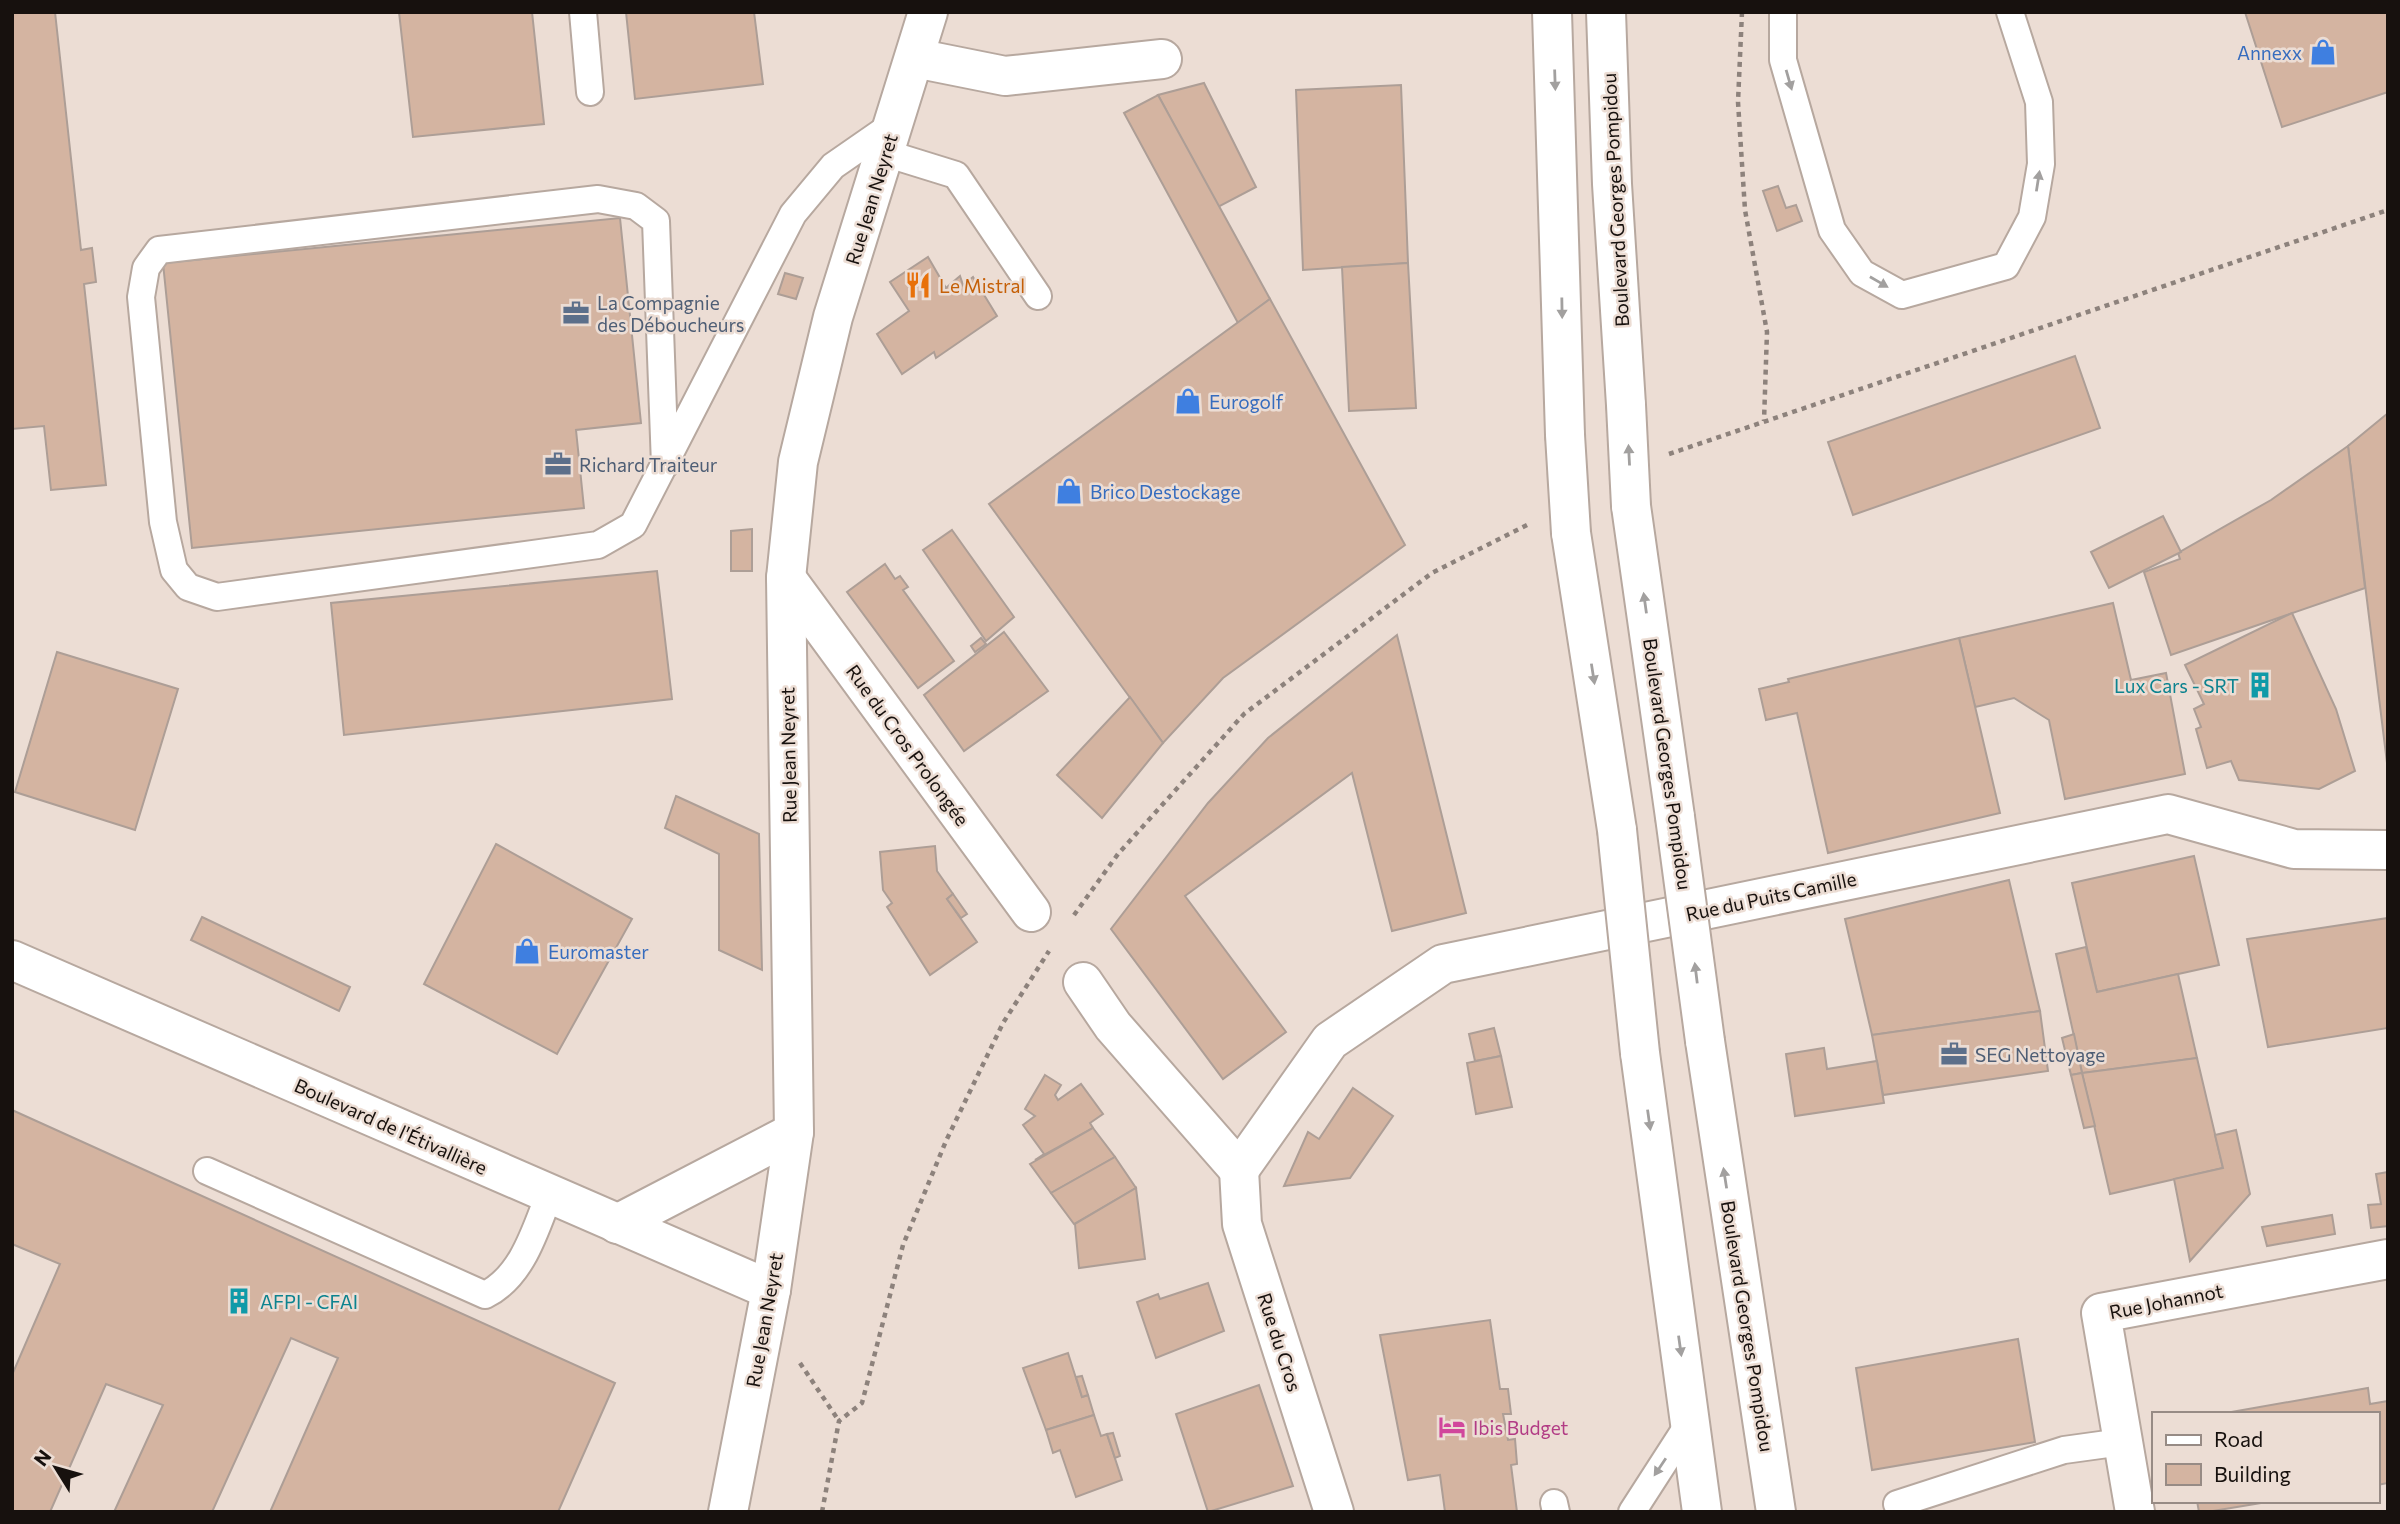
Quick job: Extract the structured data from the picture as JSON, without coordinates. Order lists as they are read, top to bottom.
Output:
{
  "streets": {
    "street": [
      "Rue Jean Neyret",
      "Boulevard Georges Pompidou",
      "Rue du Cros Prolongée",
      "Rue du Puits Camille",
      "Boulevard de l'Étivallière",
      "Rue Johannot",
      "Rue du Cros"
    ]
  },
  "crossings": [
    ["Rue Jean Neyret", "Rue du Cros Prolongée"],
    ["Rue Jean Neyret", "Boulevard de l'Étivallière"],
    ["Rue du Puits Camille", "Rue du Cros"]
  ],
  "places": {
    "shop": [
      "Annexx",
      "Eurogolf",
      "Brico Destockage",
      "Euromaster"
    ],
    "restaurant": ["Le Mistral"],
    "office": ["La Compagnie des Déboucheurs", "Richard Traiteur", "SEG Nettoyage"],
    "building": ["Lux Cars - SRT", "AFPI - CFAI"],
    "hotel": ["Ibis Budget"]
  },
  "legend": ["Road", "Building"],
  "north": "top left"
}
